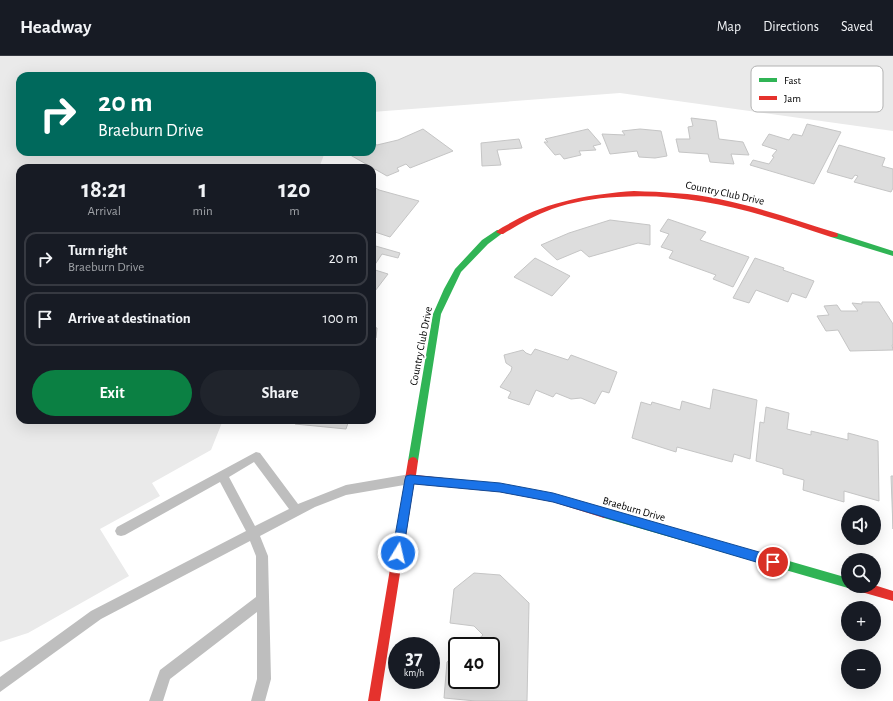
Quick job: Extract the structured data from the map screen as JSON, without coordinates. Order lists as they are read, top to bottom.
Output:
{
  "streets": {
    "street": ["Country Club Drive", "Braeburn Drive"]
  },
  "crossings": [
    ["Country Club Drive", "Braeburn Drive"]
  ],
  "legend": ["Fast", "Jam"],
  "page": {
    "header": "Headway",
    "nav": ["Map", "Directions", "Saved"],
    "turn": ["20 m", "Braeburn Drive"],
    "eta": [
      "18:21",
      "Arrival",
      "1",
      "min",
      "120",
      "m"
    ],
    "list": [
      {
        "name": "Turn right",
        "note": "Braeburn Drive",
        "value": "20 m"
      },
      {
        "name": "Arrive at destination",
        "value": "100 m"
      }
    ],
    "buttons": ["Exit", "Share"],
    "map_buttons": ["+", "−"],
    "speed": "37 km/h",
    "limit": "40"
  }
}
